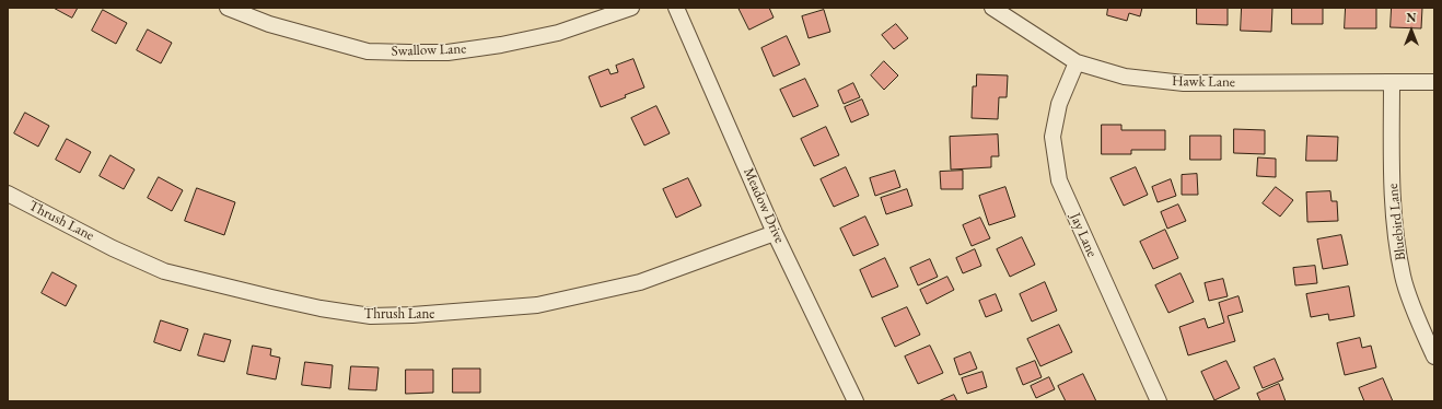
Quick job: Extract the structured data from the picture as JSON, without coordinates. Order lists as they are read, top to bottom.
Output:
{
  "streets": {
    "street": [
      "Swallow Lane",
      "Hawk Lane",
      "Meadow Drive",
      "Thrush Lane",
      "Bluebird Lane",
      "Jay Lane"
    ]
  },
  "crossings": [
    ["Hawk Lane", "Bluebird Lane"],
    ["Hawk Lane", "Jay Lane"],
    ["Meadow Drive", "Thrush Lane"]
  ],
  "north": "top"
}
